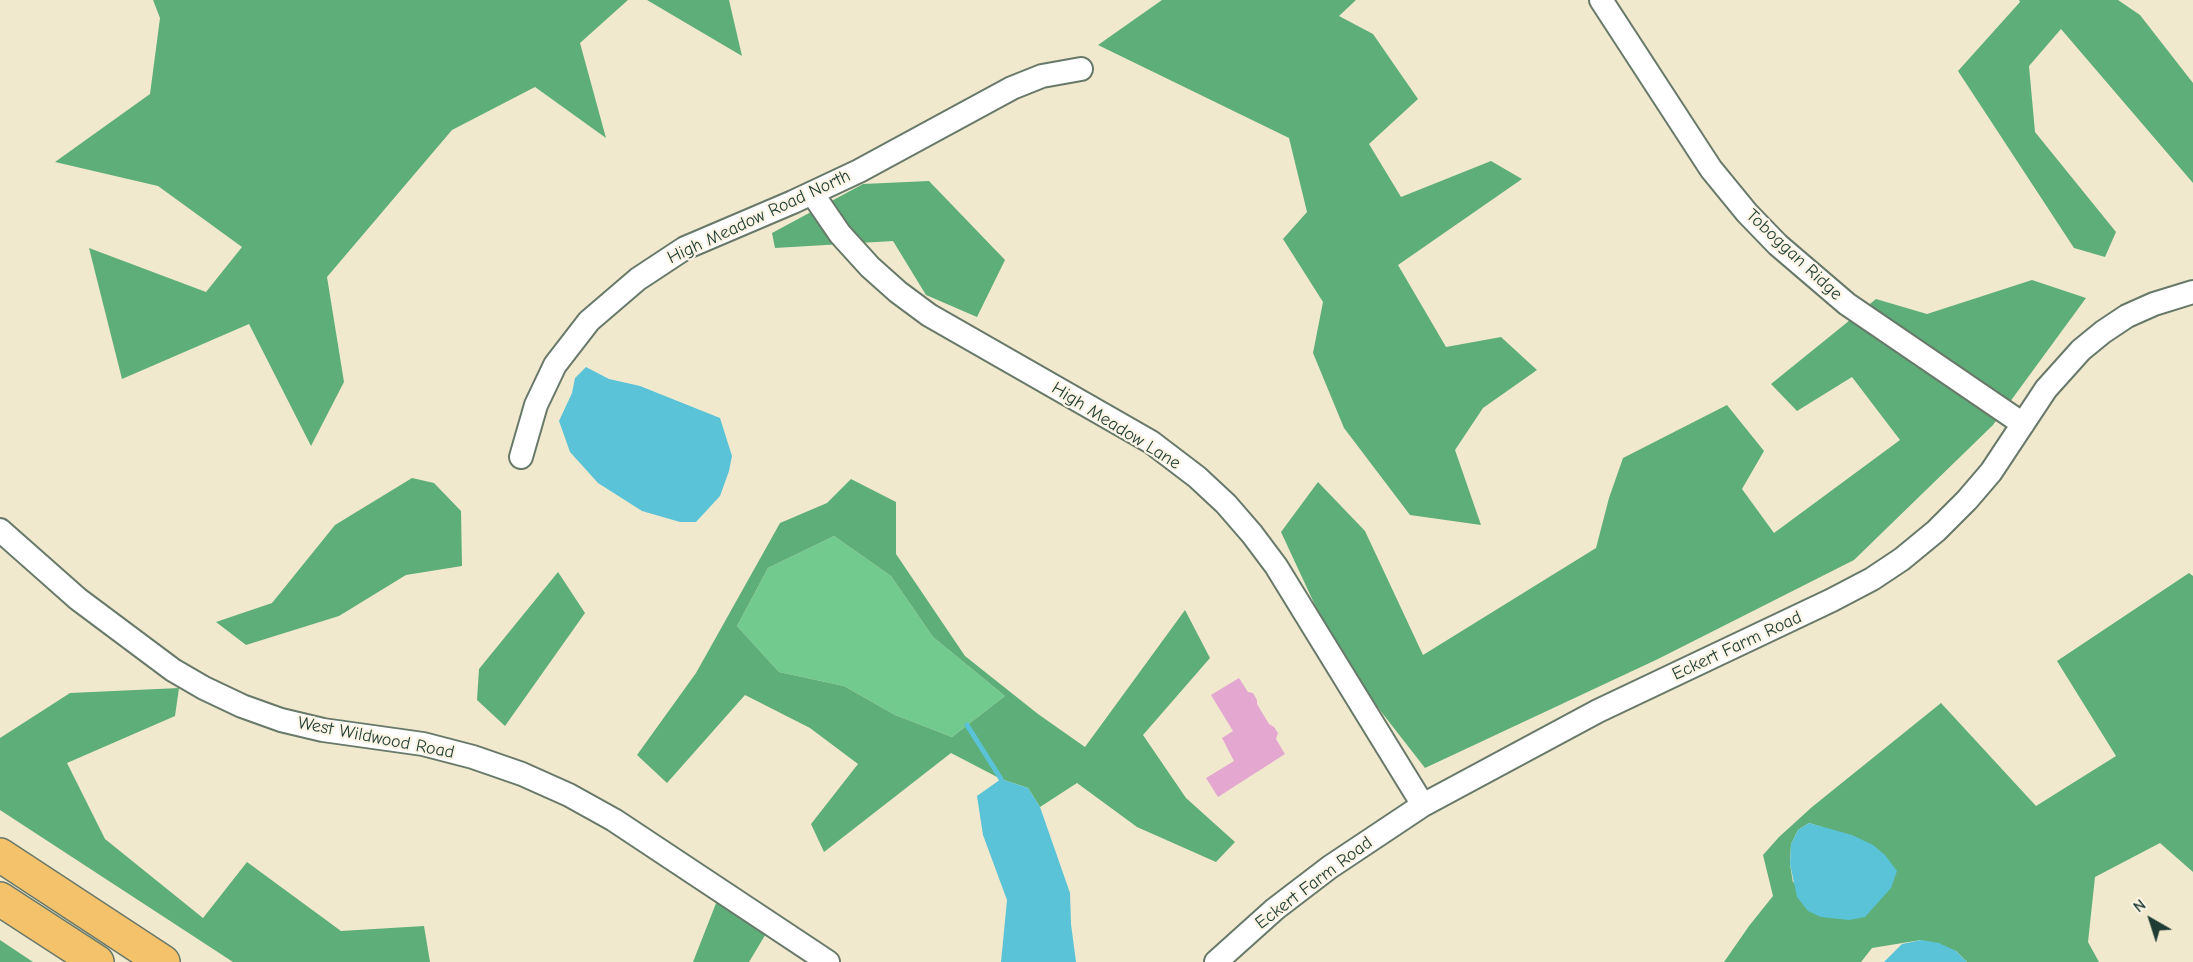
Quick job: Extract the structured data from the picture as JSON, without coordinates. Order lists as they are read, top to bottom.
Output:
{
  "streets": {
    "street": [
      "High Meadow Road North",
      "Toboggan Ridge",
      "High Meadow Lane",
      "Eckert Farm Road",
      "West Wildwood Road"
    ]
  },
  "crossings": [
    ["High Meadow Road North", "High Meadow Lane"],
    ["Toboggan Ridge", "Eckert Farm Road"],
    ["High Meadow Lane", "Eckert Farm Road"]
  ],
  "north": "top left"
}
